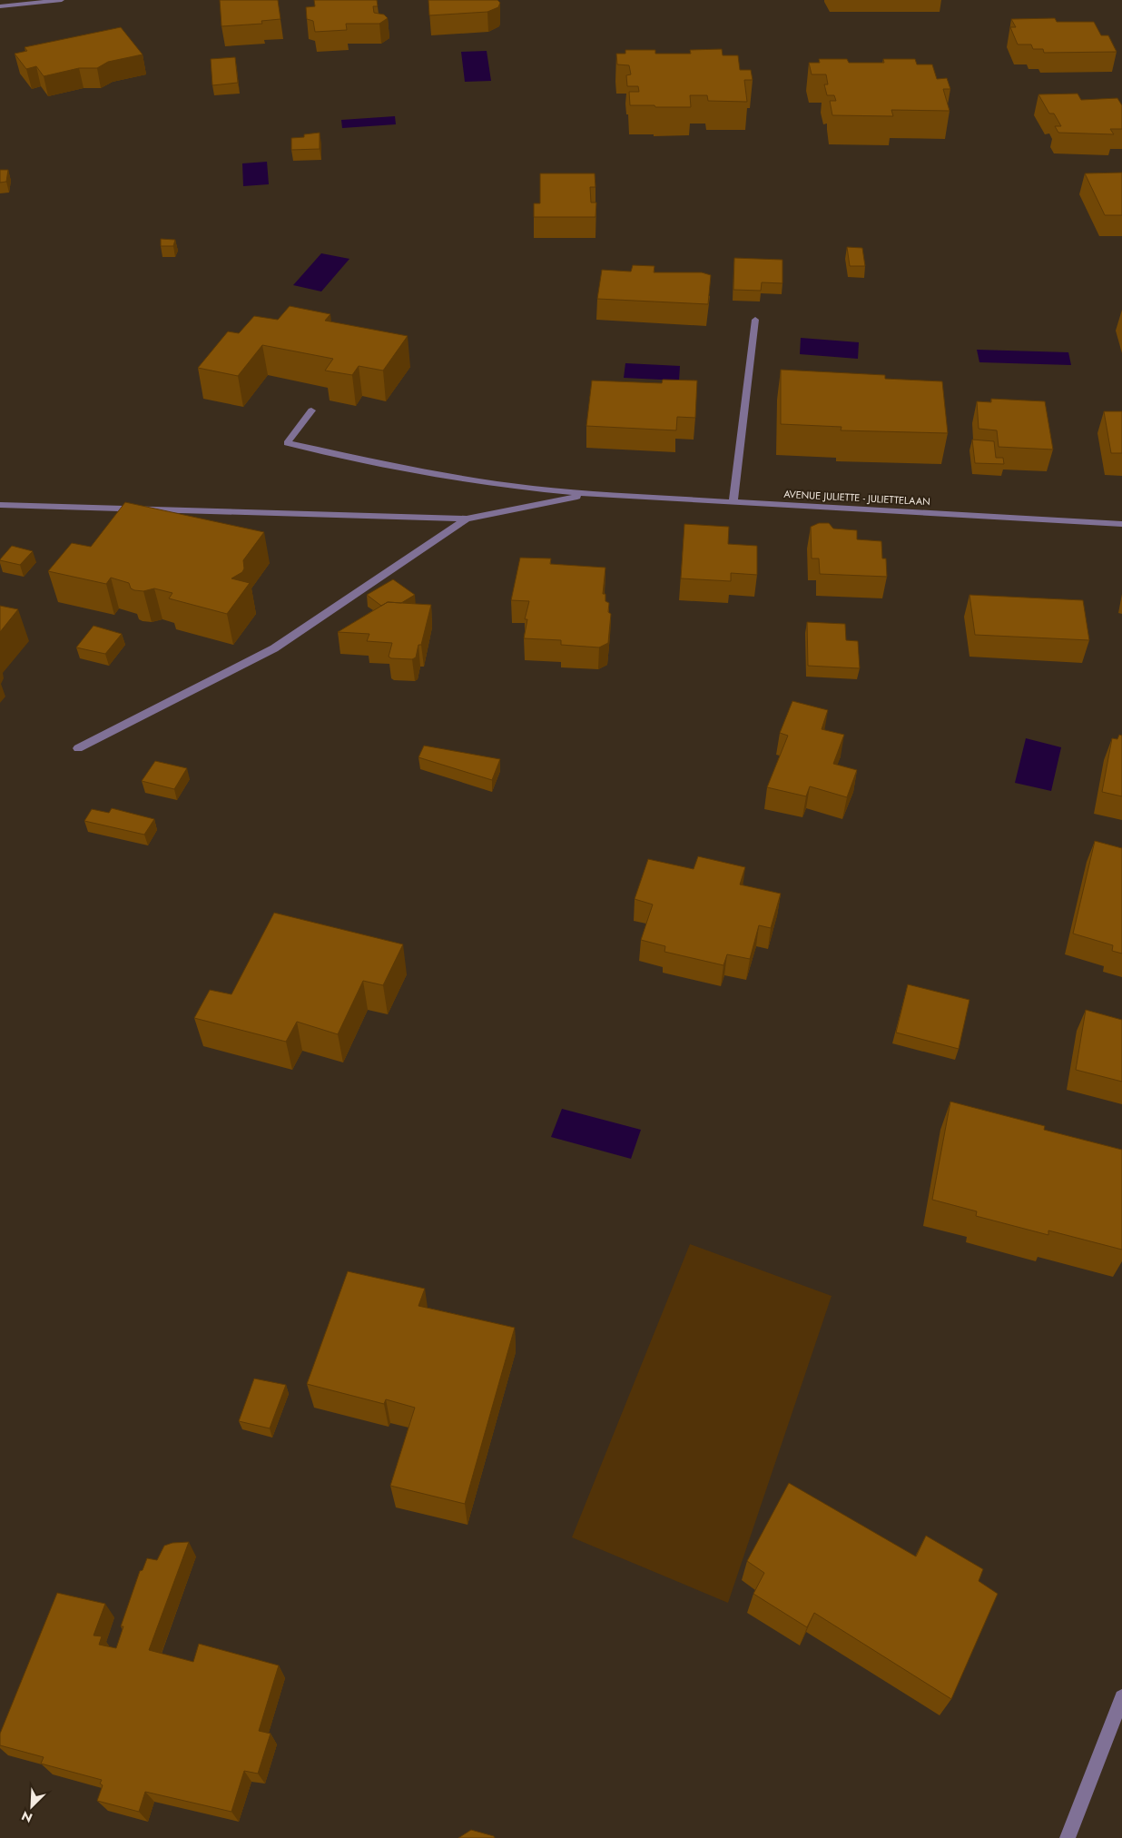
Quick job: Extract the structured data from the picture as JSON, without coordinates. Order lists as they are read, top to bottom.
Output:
{
  "streets": {
    "street": ["AVENUE JULIETTE - JULIETTELAAN"]
  },
  "north": "bottom left"
}
